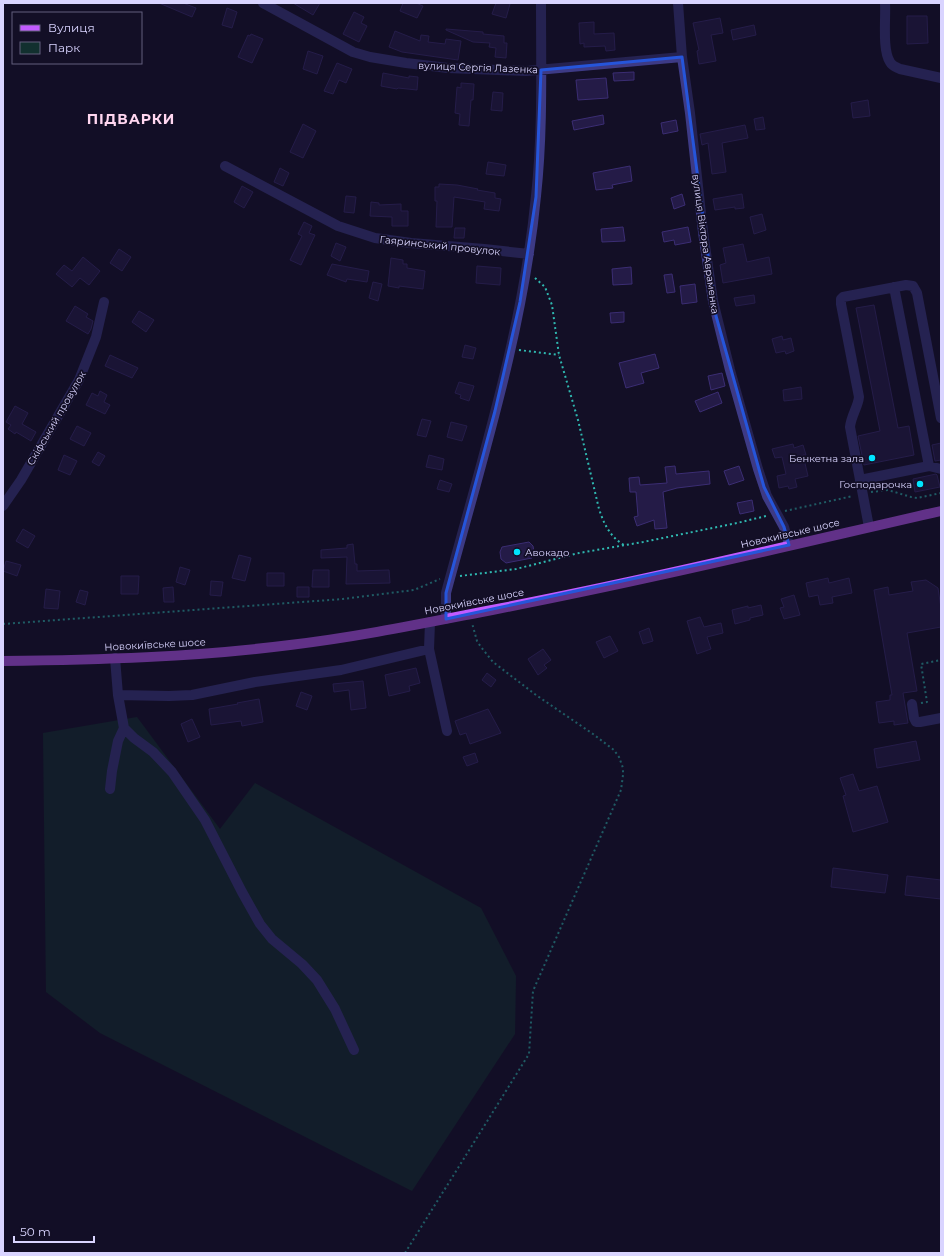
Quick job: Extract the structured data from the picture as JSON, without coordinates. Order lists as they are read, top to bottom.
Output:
{
  "streets": {
    "main road": ["Новокиївське шосе"],
    "street": [
      "вулиця Сергія Лазенка",
      "вулиця Віктора Авраменка",
      "Гаяринський провулок",
      "Скіфський провулок"
    ]
  },
  "crossings": [
    ["вулиця Сергія Лазенка", "вулиця Віктора Авраменка"],
    ["вулиця Віктора Авраменка", "Новокиївське шосе"]
  ],
  "districts": ["ПІДВАРКИ"],
  "places": ["Бенкетна зала", "Господарочка", "Авокадо"],
  "legend": ["Вулиця", "Парк"],
  "scale_bar": "50 m"
}
